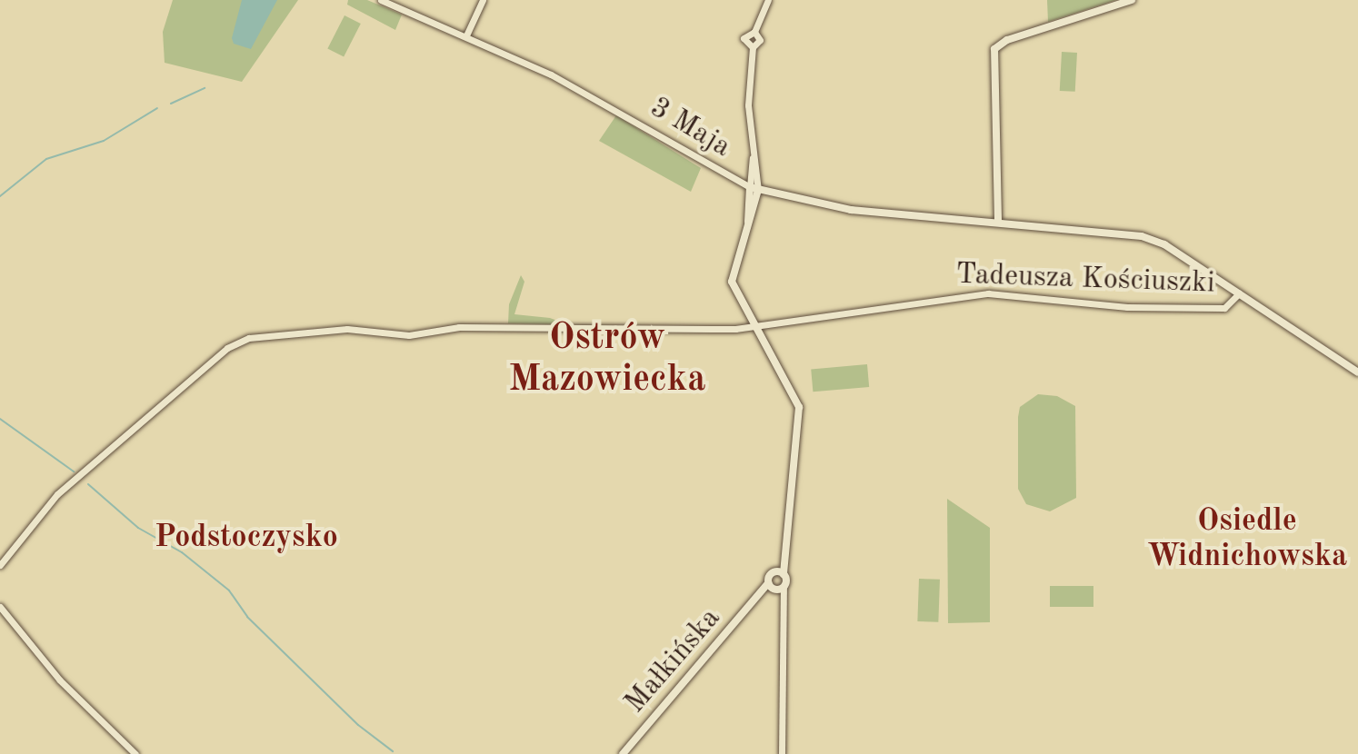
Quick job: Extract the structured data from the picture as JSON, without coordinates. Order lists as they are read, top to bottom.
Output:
{
  "streets": {
    "main road": ["3 Maja", "Małkińska"],
    "street": ["Tadeusza Kościuszki"]
  },
  "crossings": [
    ["3 Maja", "Tadeusza Kościuszki"],
    ["Tadeusza Kościuszki", "Małkińska"]
  ],
  "districts": ["Ostrów Mazowiecka", "Osiedle Widnichowska", "Podstoczysko"]
}
